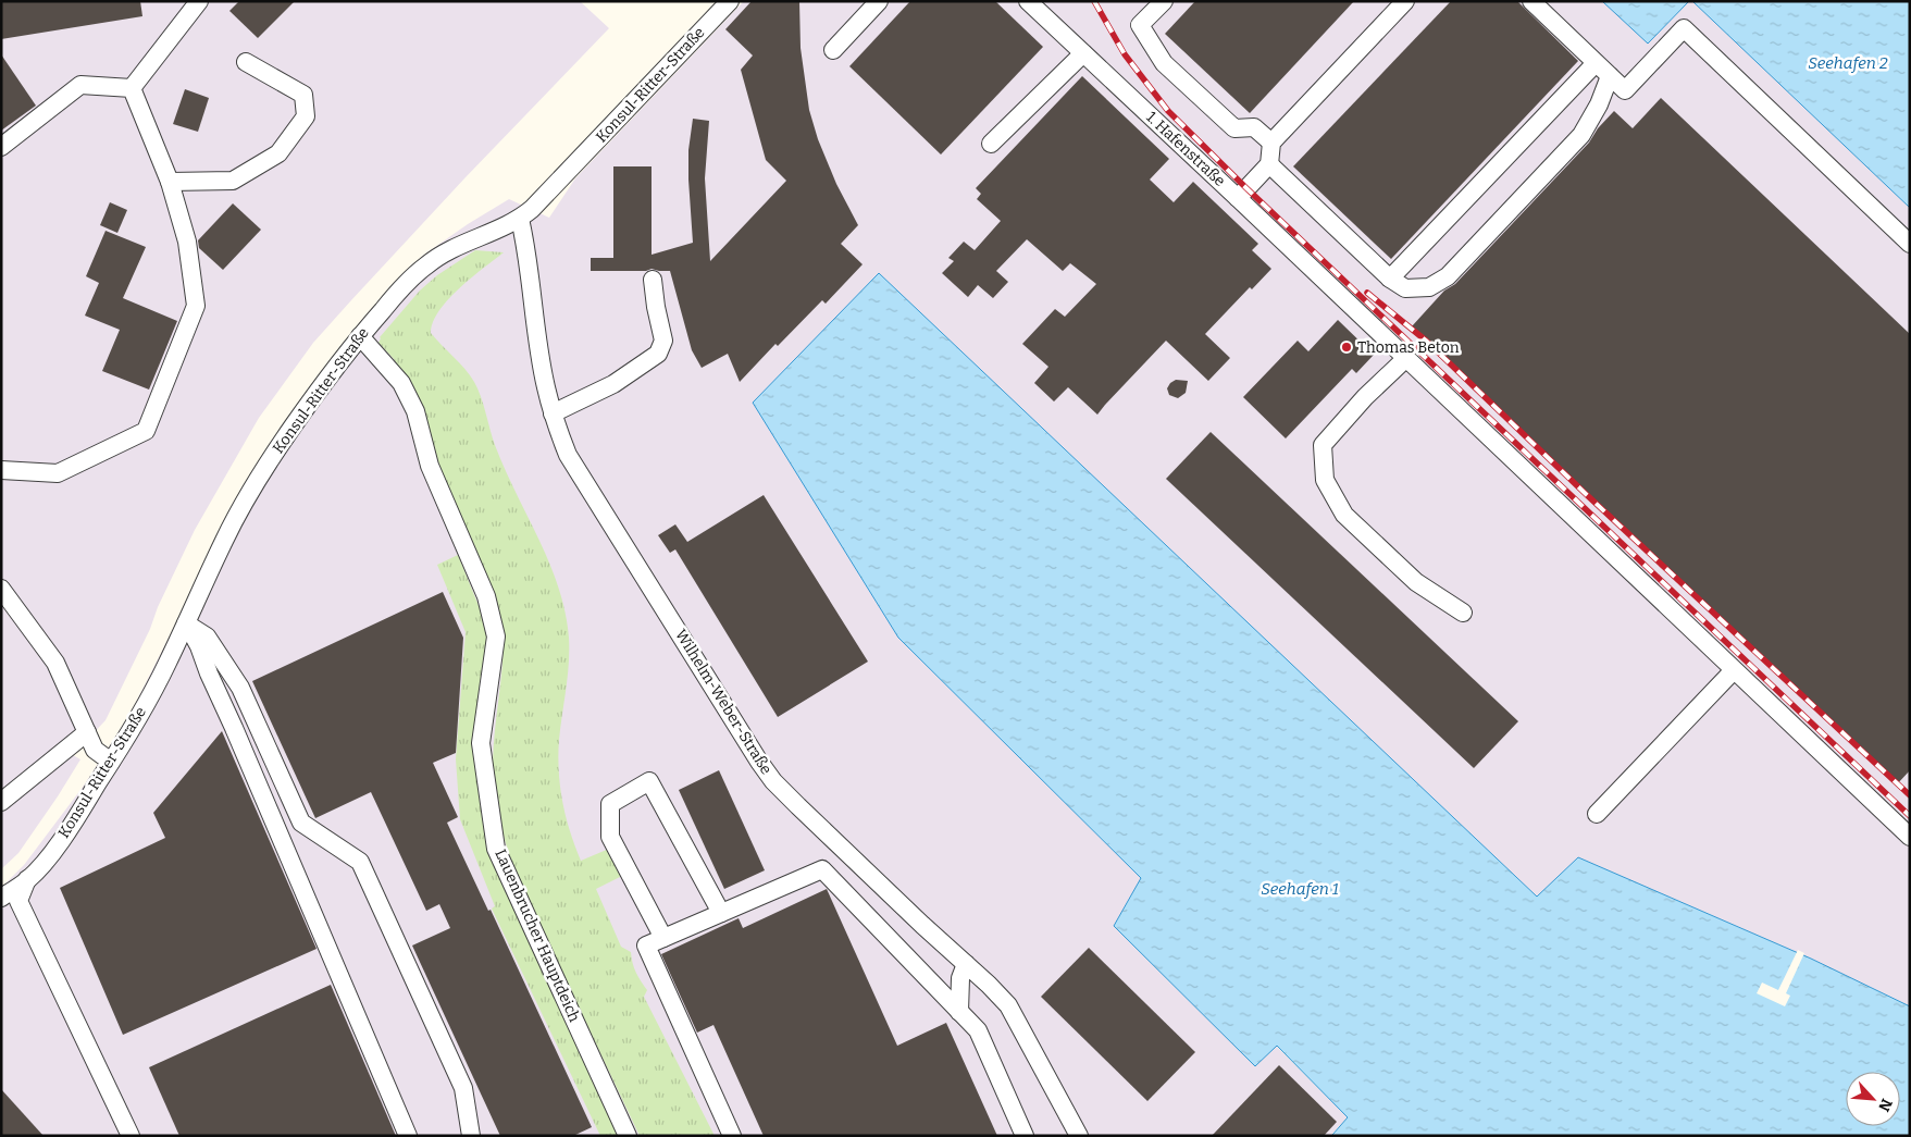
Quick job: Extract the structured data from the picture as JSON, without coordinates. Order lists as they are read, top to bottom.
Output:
{
  "streets": {
    "street": [
      "Konsul-Ritter-Straße",
      "1. Hafenstraße",
      "Wilhelm-Weber-Straße",
      "Lauenbrucher Hauptdeich"
    ]
  },
  "crossings": [
    ["Konsul-Ritter-Straße", "Wilhelm-Weber-Straße"],
    ["Konsul-Ritter-Straße", "Lauenbrucher Hauptdeich"]
  ],
  "water": ["Seehafen 2", "Seehafen 1"],
  "places": ["Thomas Beton"],
  "north": "bottom right"
}
